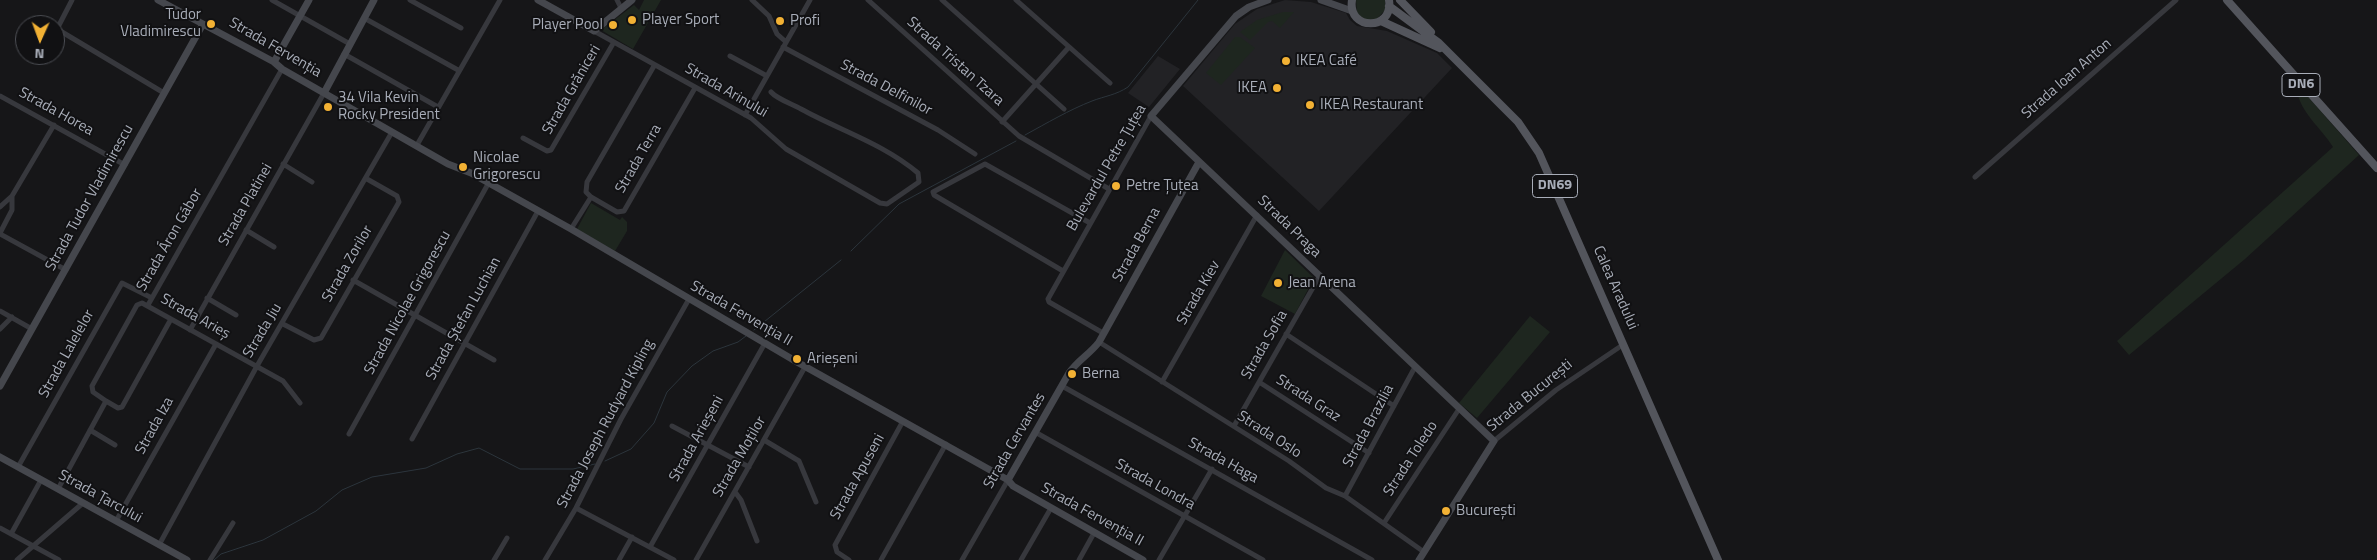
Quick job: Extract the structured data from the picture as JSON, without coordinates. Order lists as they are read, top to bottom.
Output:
{
  "streets": {
    "main road": ["DN6", "DN69", "Calea Aradului"],
    "street": [
      "Strada Fervenția",
      "Strada Tristan Tzara",
      "Strada Ioan Anton",
      "Strada Delfinilor",
      "Strada Grăniceri",
      "Strada Arinului",
      "Strada Horea",
      "Strada Terra",
      "Bulevardul Petre Țuțea",
      "Strada Tudor Vladimirescu",
      "Strada Platinei",
      "Strada Praga",
      "Strada Áron Gábor",
      "Strada Berna",
      "Strada Zorilor",
      "Strada Kiev",
      "Strada Nicolae Grigorescu",
      "Strada Fervenția II",
      "Strada Arieș",
      "Strada Ștefan Luchian",
      "Strada Jiu",
      "Strada Sofia",
      "Strada Lalelelor",
      "Strada București",
      "Strada Graz",
      "Strada Joseph Rudyard Kipling",
      "Strada Iza",
      "Strada Brazilia",
      "Strada Oslo",
      "Strada Arieșeni",
      "Strada Cervantes",
      "Strada Moților",
      "Strada Toledo",
      "Strada Haga",
      "Strada Apuseni",
      "Strada Londra",
      "Strada Țarcului"
    ]
  },
  "crossings": [
    ["Strada Fervenția", "Strada Tudor Vladimirescu"],
    ["Strada Fervenția", "Strada Platinei"],
    ["Strada Fervenția", "Strada Áron Gábor"],
    ["Strada Fervenția", "Strada Fervenția II"],
    ["Strada Tristan Tzara", "Bulevardul Petre Țuțea"],
    ["Strada Grăniceri", "Strada Arinului"],
    ["Strada Arinului", "Strada Terra"],
    ["Strada Horea", "Strada Tudor Vladimirescu"],
    ["Bulevardul Petre Țuțea", "Strada Praga"],
    ["Bulevardul Petre Țuțea", "Strada Berna"],
    ["DN69", "Calea Aradului"],
    ["Strada Platinei", "Strada Fervenția II"],
    ["Strada Platinei", "Strada Arieș"],
    ["Strada Praga", "Strada Berna"],
    ["Strada Praga", "Strada Kiev"],
    ["Strada Praga", "Strada Sofia"],
    ["Strada Praga", "Strada București"],
    ["Strada Praga", "Strada Brazilia"],
    ["Strada Praga", "Strada Toledo"],
    ["Strada Áron Gábor", "Strada Arieș"],
    ["Strada Áron Gábor", "Strada Lalelelor"],
    ["Strada Berna", "Strada Oslo"],
    ["Strada Berna", "Strada Cervantes"],
    ["Strada Zorilor", "Strada Jiu"],
    ["Calea Aradului", "Strada București"],
    ["Strada Kiev", "Strada Oslo"],
    ["Strada Nicolae Grigorescu", "Strada Fervenția II"],
    ["Strada Fervenția II", "Strada Ștefan Luchian"],
    ["Strada Fervenția II", "Strada Jiu"],
    ["Strada Fervenția II", "Strada Joseph Rudyard Kipling"],
    ["Strada Fervenția II", "Strada Arieșeni"],
    ["Strada Fervenția II", "Strada Cervantes"],
    ["Strada Fervenția II", "Strada Moților"],
    ["Strada Fervenția II", "Strada Apuseni"],
    ["Strada Arieș", "Strada Jiu"],
    ["Strada Arieș", "Strada Iza"],
    ["Strada Jiu", "Strada Țarcului"],
    ["Strada Sofia", "Strada Graz"],
    ["Strada Sofia", "Strada Oslo"],
    ["Strada Lalelelor", "Strada Țarcului"],
    ["Strada București", "Strada Oslo"],
    ["Strada Graz", "Strada Brazilia"],
    ["Strada Iza", "Strada Țarcului"],
    ["Strada Brazilia", "Strada Oslo"],
    ["Strada Oslo", "Strada Cervantes"],
    ["Strada Oslo", "Strada Toledo"],
    ["Strada Cervantes", "Strada Haga"],
    ["Strada Cervantes", "Strada Londra"]
  ],
  "places": [
    "Player Sport",
    "Profi",
    "Tudor Vladimirescu",
    "Player Pool",
    "IKEA Café",
    "IKEA",
    "IKEA Restaurant",
    "34 Vila Kevin Rocky President",
    "Nicolae Grigorescu",
    "Petre Țuțea",
    "Jean Arena",
    "Arieșeni",
    "Berna",
    "București"
  ],
  "north": "bottom"
}
